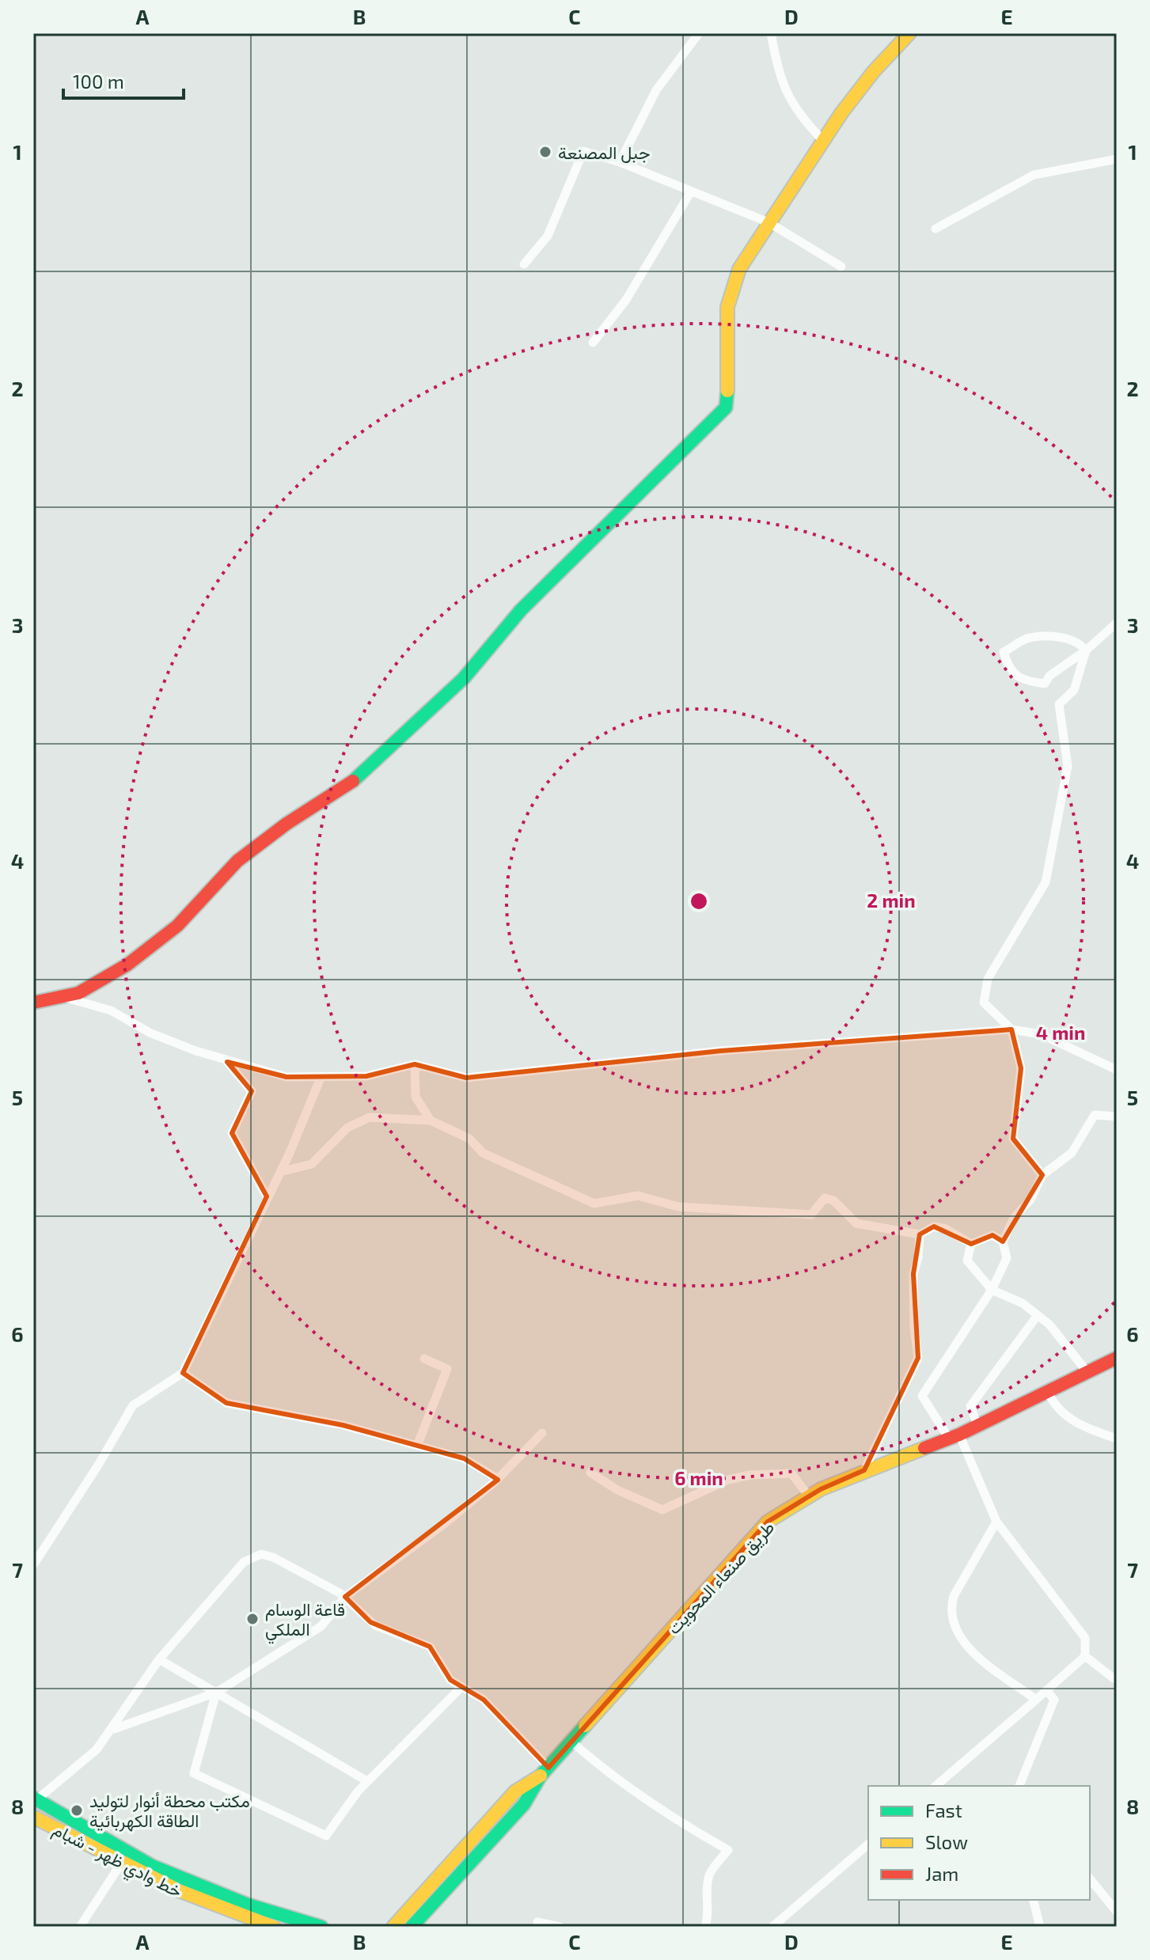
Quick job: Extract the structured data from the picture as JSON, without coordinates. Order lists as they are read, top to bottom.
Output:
{
  "streets": {
    "main road": ["طريق صنعاء المحويت", "خط وادي ظهر - شبام"]
  },
  "places": ["جبل المصنعة", "قاعة الوسام الملكي", "مكتب محطة أنوار لتوليد الطاقة الكهربائية"],
  "legend": ["Fast", "Slow", "Jam"],
  "scale_bar": "100 m",
  "grid": {
    "columns": [
      "A",
      "B",
      "C",
      "D",
      "E"
    ],
    "rows": [
      "1",
      "2",
      "3",
      "4",
      "5",
      "6",
      "7",
      "8"
    ]
  },
  "rings": ["2 min", "4 min", "6 min"]
}
